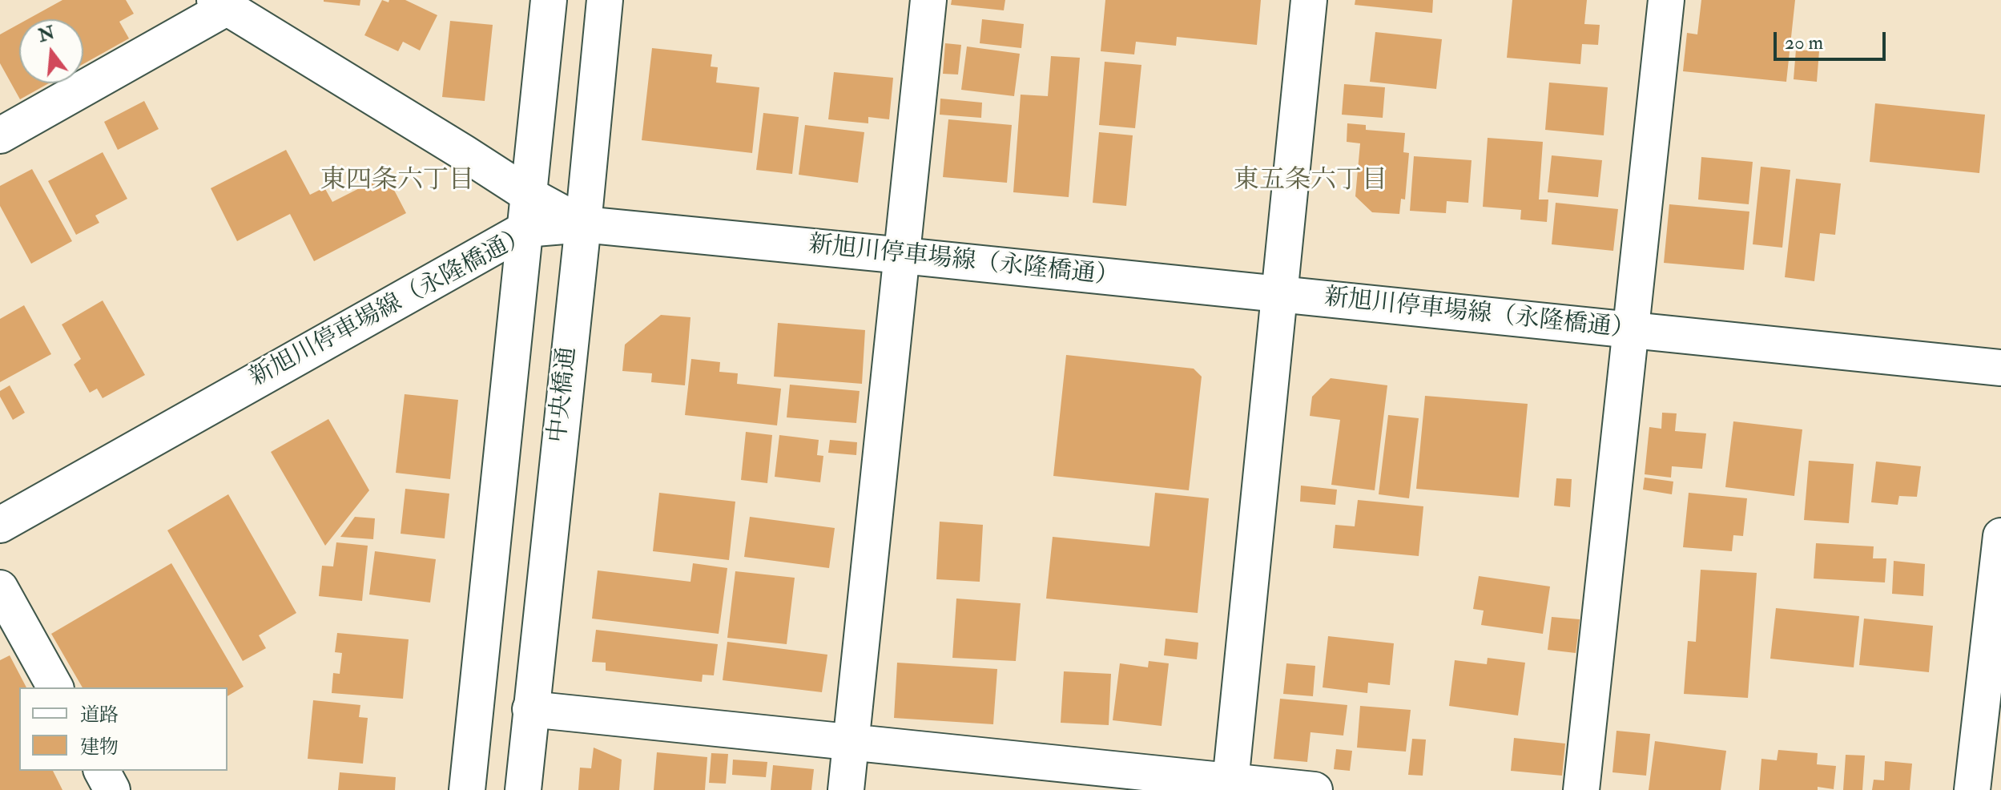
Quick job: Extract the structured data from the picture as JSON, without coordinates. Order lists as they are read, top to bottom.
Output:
{
  "streets": {
    "street": ["新旭川停車場線（永隆橋通）", "中央橋通"]
  },
  "crossings": [
    ["新旭川停車場線（永隆橋通）", "中央橋通"]
  ],
  "districts": ["東四条六丁目", "東五条六丁目"],
  "legend": ["道路", "建物"],
  "scale_bar": "20 m",
  "north": "top"
}
